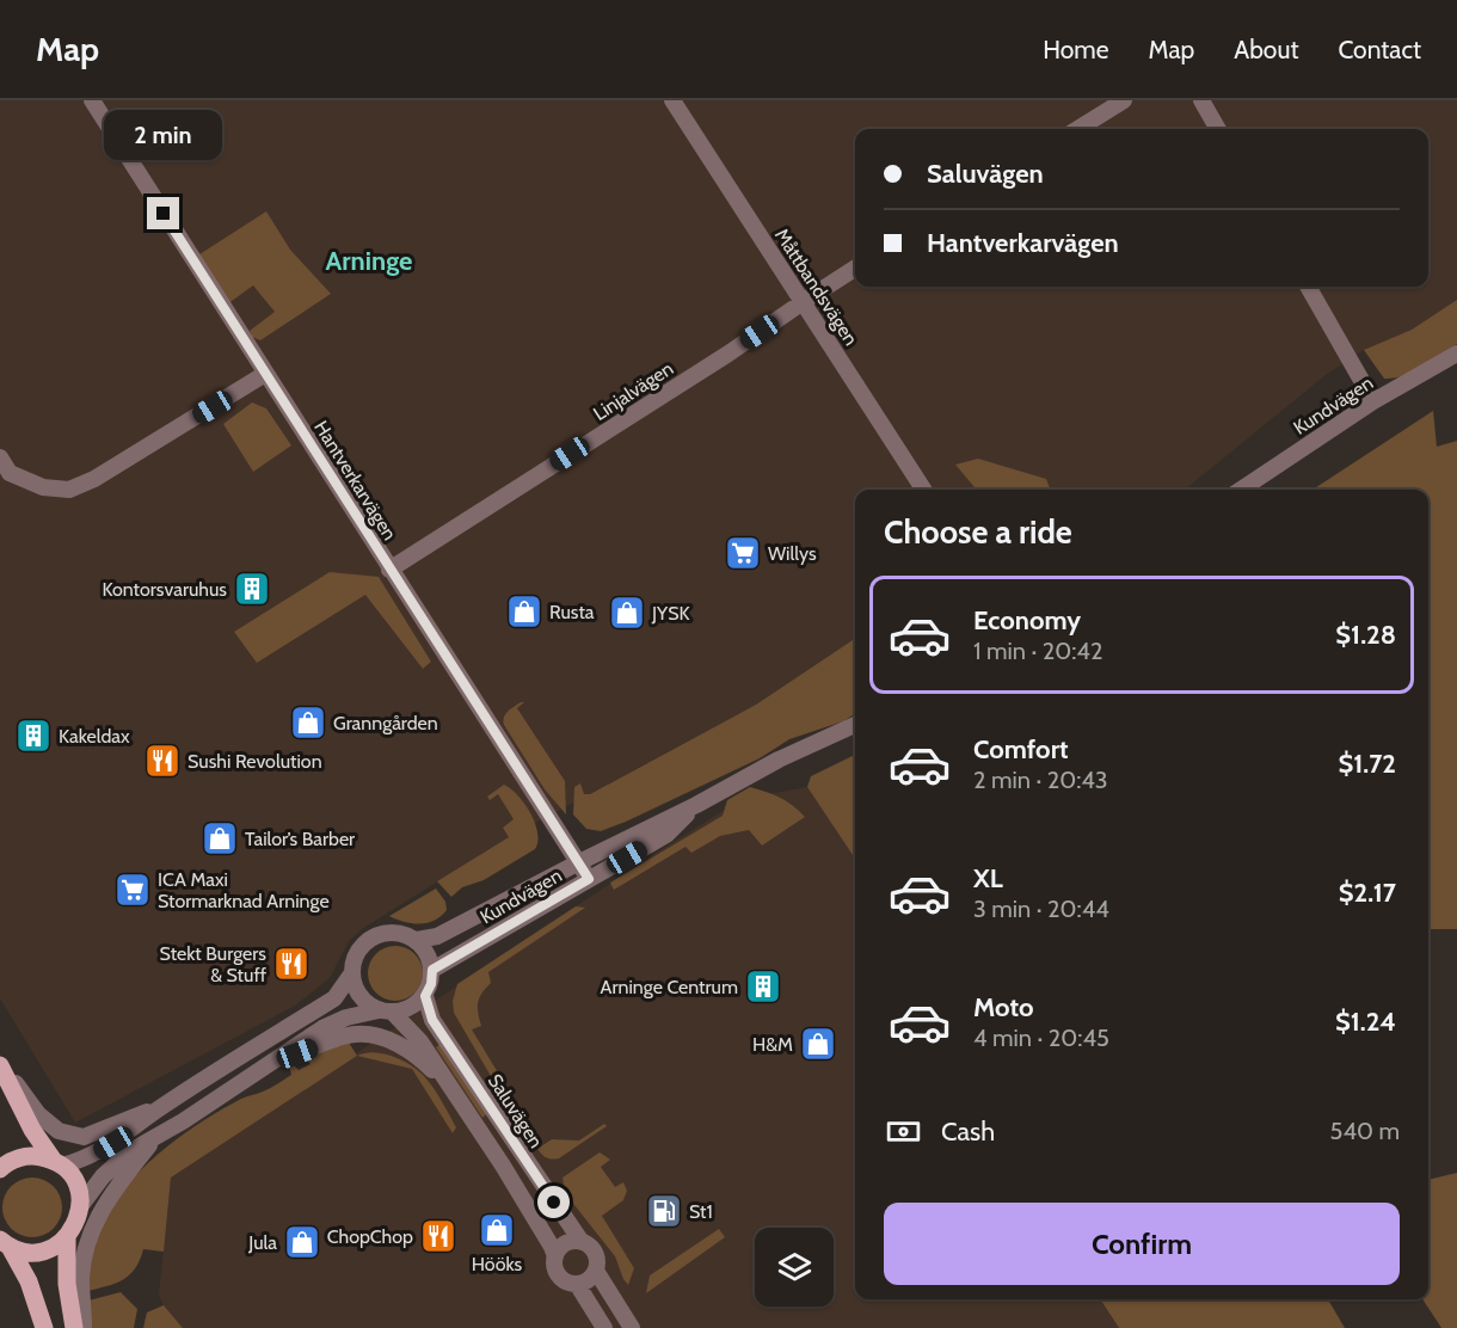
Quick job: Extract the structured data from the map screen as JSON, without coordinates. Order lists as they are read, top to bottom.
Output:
{
  "streets": {
    "street": [
      "Måttbandsvägen",
      "Linjalvägen",
      "Kundvägen",
      "Hantverkarvägen",
      "Saluvägen"
    ]
  },
  "crossings": [
    ["Måttbandsvägen", "Linjalvägen"],
    ["Linjalvägen", "Hantverkarvägen"],
    ["Kundvägen", "Hantverkarvägen"],
    ["Kundvägen", "Saluvägen"]
  ],
  "districts": ["Arninge"],
  "places": {
    "supermarket": ["Willys", "ICA Maxi Stormarknad Arninge"],
    "building": ["Kontorsvaruhus", "Kakeldax", "Arninge Centrum"],
    "shop": [
      "Rusta",
      "JYSK",
      "Granngården",
      "Tailor’s Barber",
      "H&M",
      "Hööks",
      "Jula"
    ],
    "restaurant": ["Sushi Revolution", "Stekt Burgers & Stuff", "ChopChop"],
    "fuel station": ["St1"]
  },
  "page": {
    "header": "Map",
    "nav": [
      "Home",
      "Map",
      "About",
      "Contact"
    ],
    "bubble": "2 min",
    "banner": ["Saluvägen", "Hantverkarvägen"],
    "heading": "Choose a ride",
    "list": [
      {
        "name": "Economy",
        "note": "1 min · 20:42",
        "value": "$1.28"
      },
      {
        "name": "Comfort",
        "note": "2 min · 20:43",
        "value": "$1.72"
      },
      {
        "name": "XL",
        "note": "3 min · 20:44",
        "value": "$2.17"
      },
      {
        "name": "Moto",
        "note": "4 min · 20:45",
        "value": "$1.24"
      }
    ],
    "pay": ["Cash", "540 m"],
    "buttons": "Confirm"
  }
}
